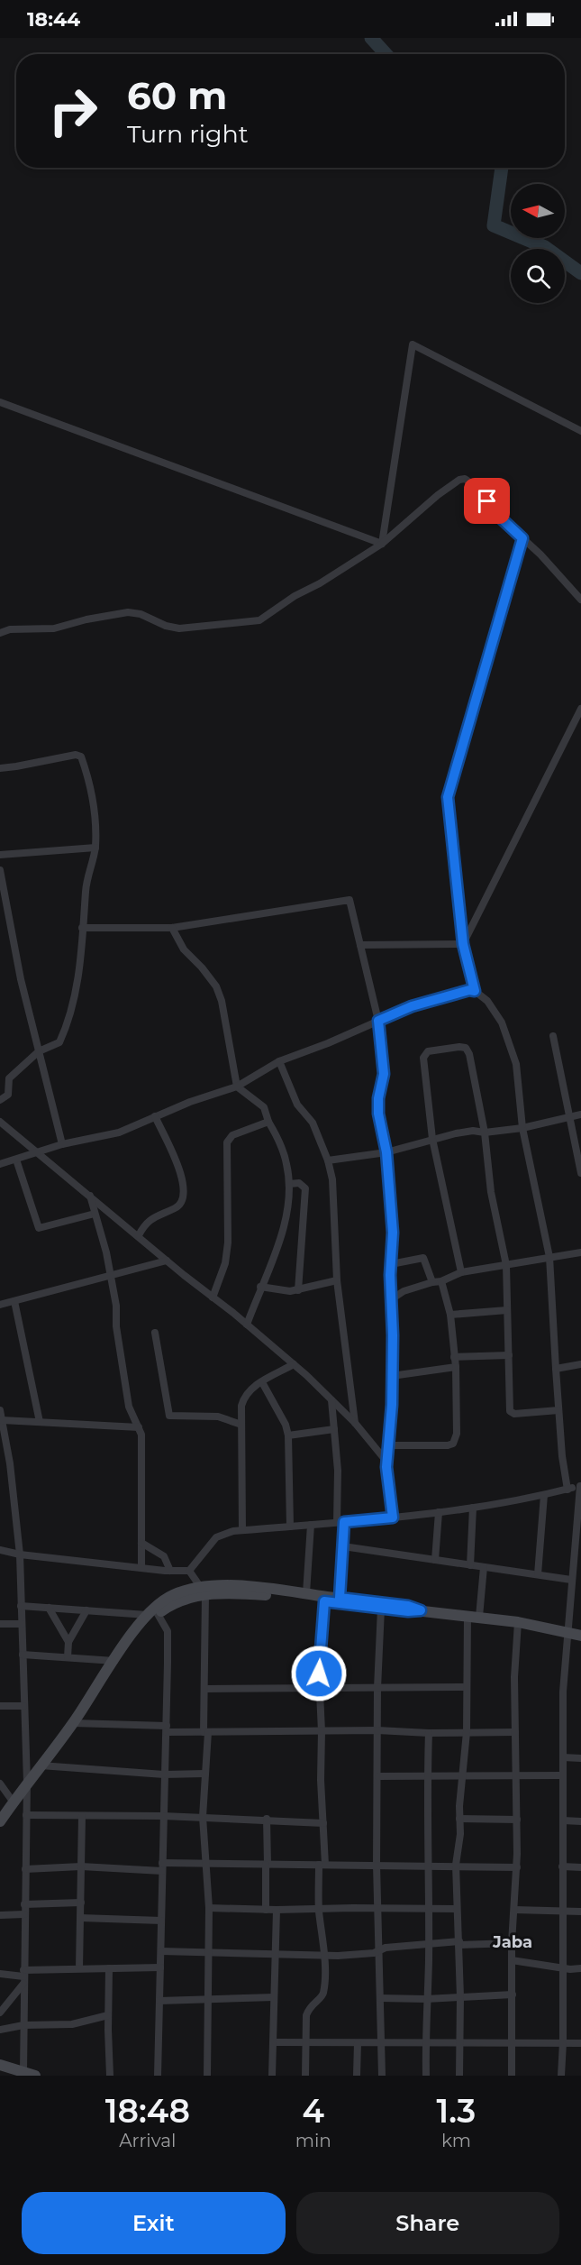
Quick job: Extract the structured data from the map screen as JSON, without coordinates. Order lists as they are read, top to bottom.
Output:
{
  "districts": ["Jaba"],
  "north": "left",
  "page": {
    "status": "18:44",
    "turn": ["60 m", "Turn right"],
    "eta": [
      "18:48",
      "Arrival",
      "4",
      "min",
      "1.3",
      "km"
    ],
    "buttons": ["Exit", "Share"]
  }
}
